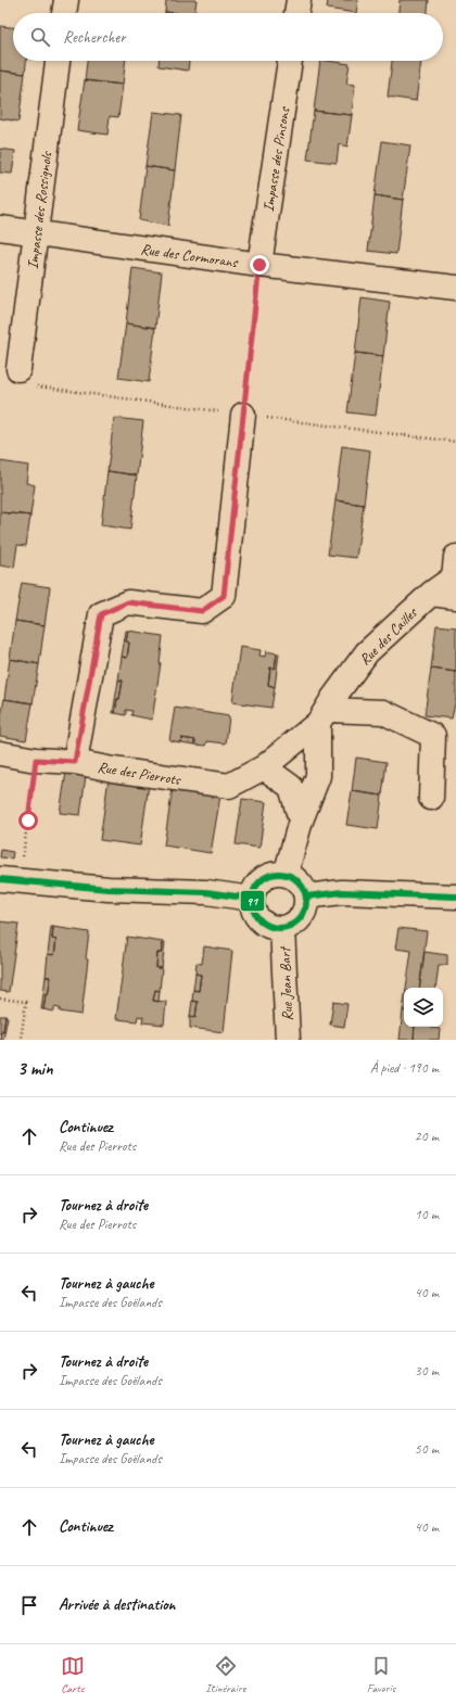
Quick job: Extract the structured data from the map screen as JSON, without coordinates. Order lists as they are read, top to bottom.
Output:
{
  "streets": {
    "street": [
      "Impasse des Pinsons",
      "Impasse des Rossignols",
      "Rue des Cormorans",
      "Rue des Cailles",
      "Rue des Pierrots",
      "Rue Jean Bart"
    ]
  },
  "crossings": [
    ["Impasse des Pinsons", "Rue des Cormorans"],
    ["Impasse des Rossignols", "Rue des Cormorans"],
    ["Rue des Cailles", "Rue des Pierrots"]
  ],
  "lines": ["transit line 91"],
  "page": {
    "search": "Rechercher",
    "heading": ["3 min", "À pied · 190 m"],
    "list": [
      ["Continuez", "Rue des Pierrots", "20 m"],
      ["Tournez à droite", "Rue des Pierrots", "10 m"],
      ["Tournez à gauche", "Impasse des Goëlands", "40 m"],
      ["Tournez à droite", "Impasse des Goëlands", "30 m"],
      ["Tournez à gauche", "Impasse des Goëlands", "50 m"],
      ["Continuez", "40 m"],
      "Arrivée à destination"
    ],
    "nav": ["Carte", "Itinéraire", "Favoris"]
  }
}
